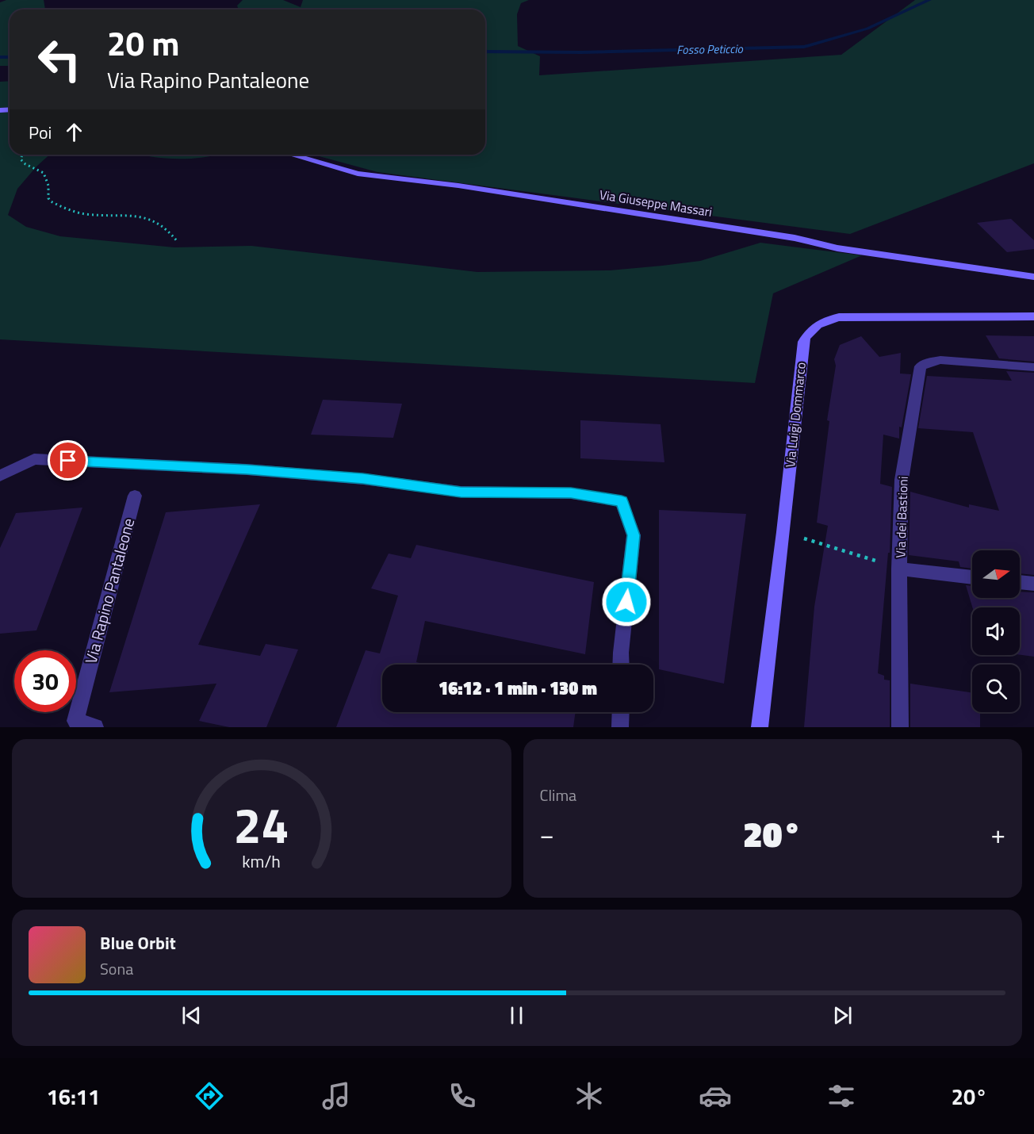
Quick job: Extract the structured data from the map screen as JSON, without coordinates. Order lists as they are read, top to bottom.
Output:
{
  "streets": {
    "street": [
      "Via Giuseppe Massari",
      "Via Luigi Dommarco",
      "Via dei Bastioni",
      "Via Rapino Pantaleone"
    ]
  },
  "water": ["Fosso Peticcio"],
  "north": "right",
  "page": {
    "turn": ["20 m", "Via Rapino Pantaleone"],
    "then": "Poi",
    "limit": "30",
    "trip": "16:12 · 1 min · 130 m",
    "tile": "Clima",
    "heat": ["−", "20°", "+"],
    "song": ["Blue Orbit", "Sona"],
    "tabs": ["16:11", "20°"],
    "gauge": ["24", "km/h"]
  }
}
